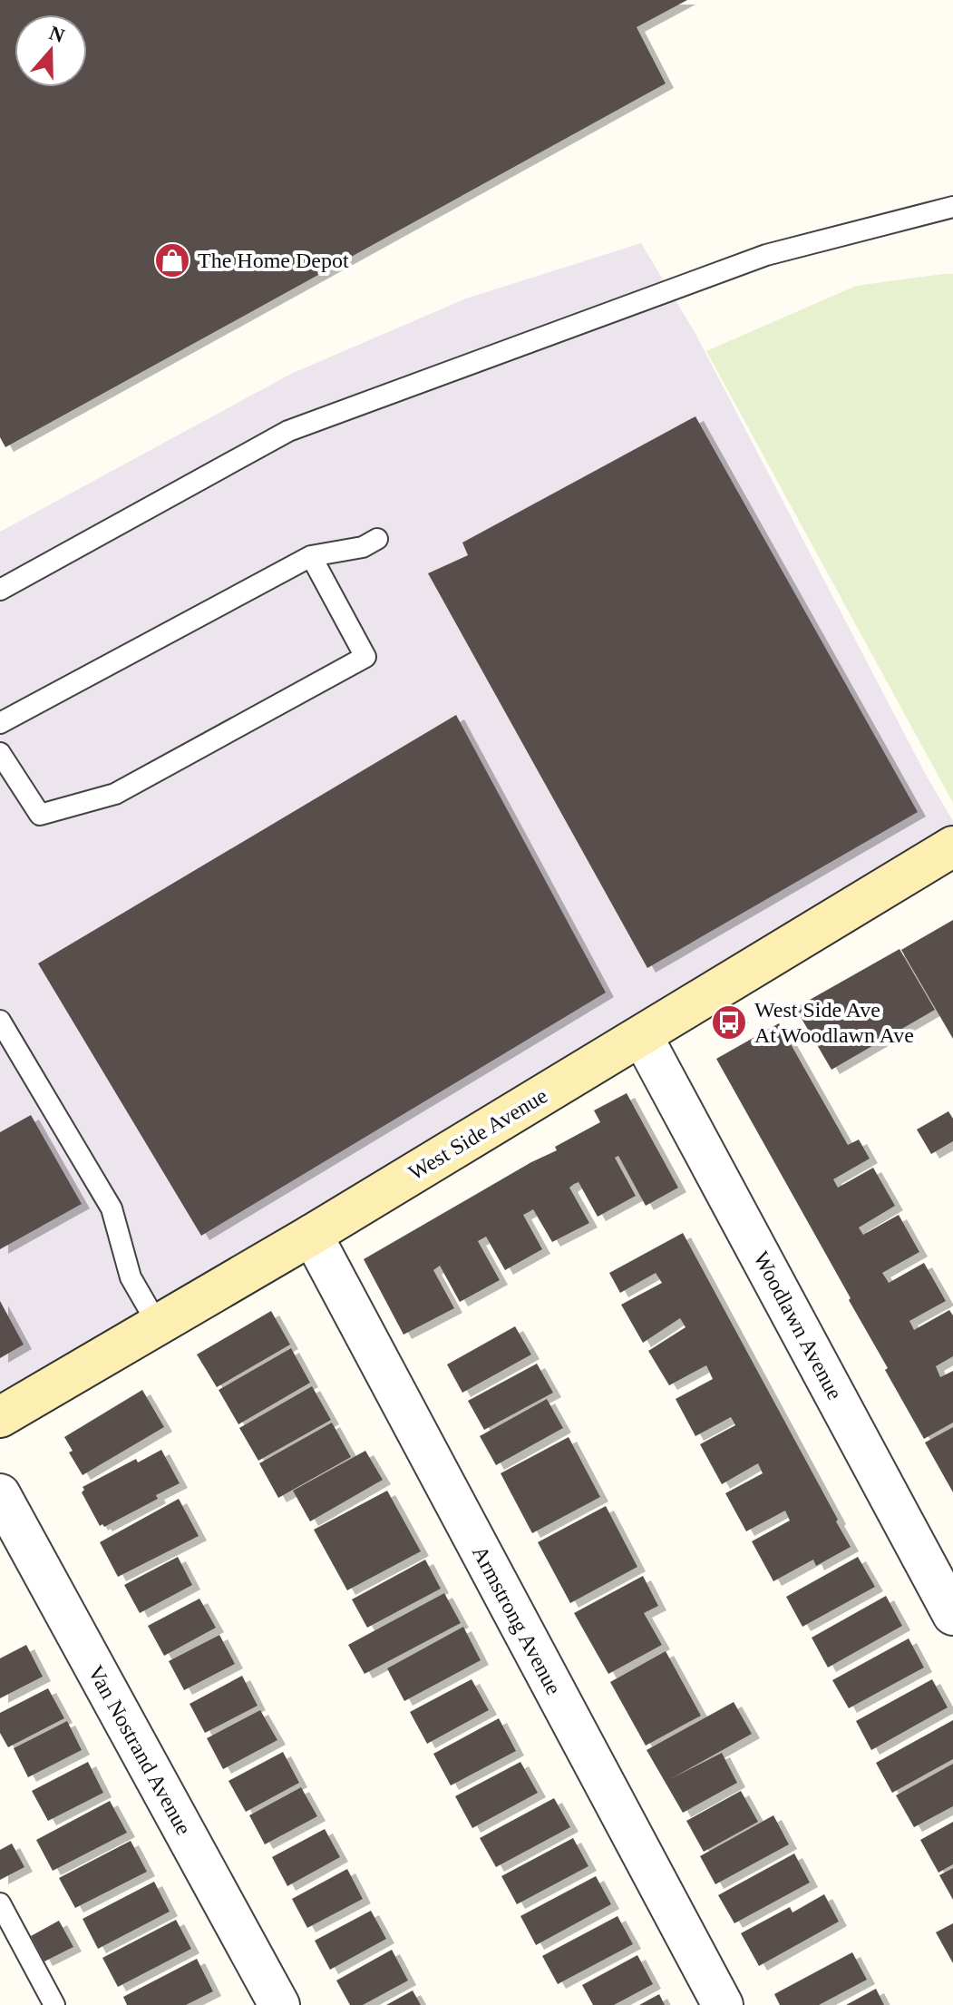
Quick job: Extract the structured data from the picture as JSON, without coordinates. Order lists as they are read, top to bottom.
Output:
{
  "streets": {
    "main road": ["West Side Avenue"],
    "street": ["Woodlawn Avenue", "Armstrong Avenue", "Van Nostrand Avenue"]
  },
  "crossings": [
    ["West Side Avenue", "Woodlawn Avenue"],
    ["West Side Avenue", "Armstrong Avenue"]
  ],
  "places": {
    "shop": ["The Home Depot"],
    "bus stop": ["West Side Ave At Woodlawn Ave"]
  },
  "north": "top"
}
